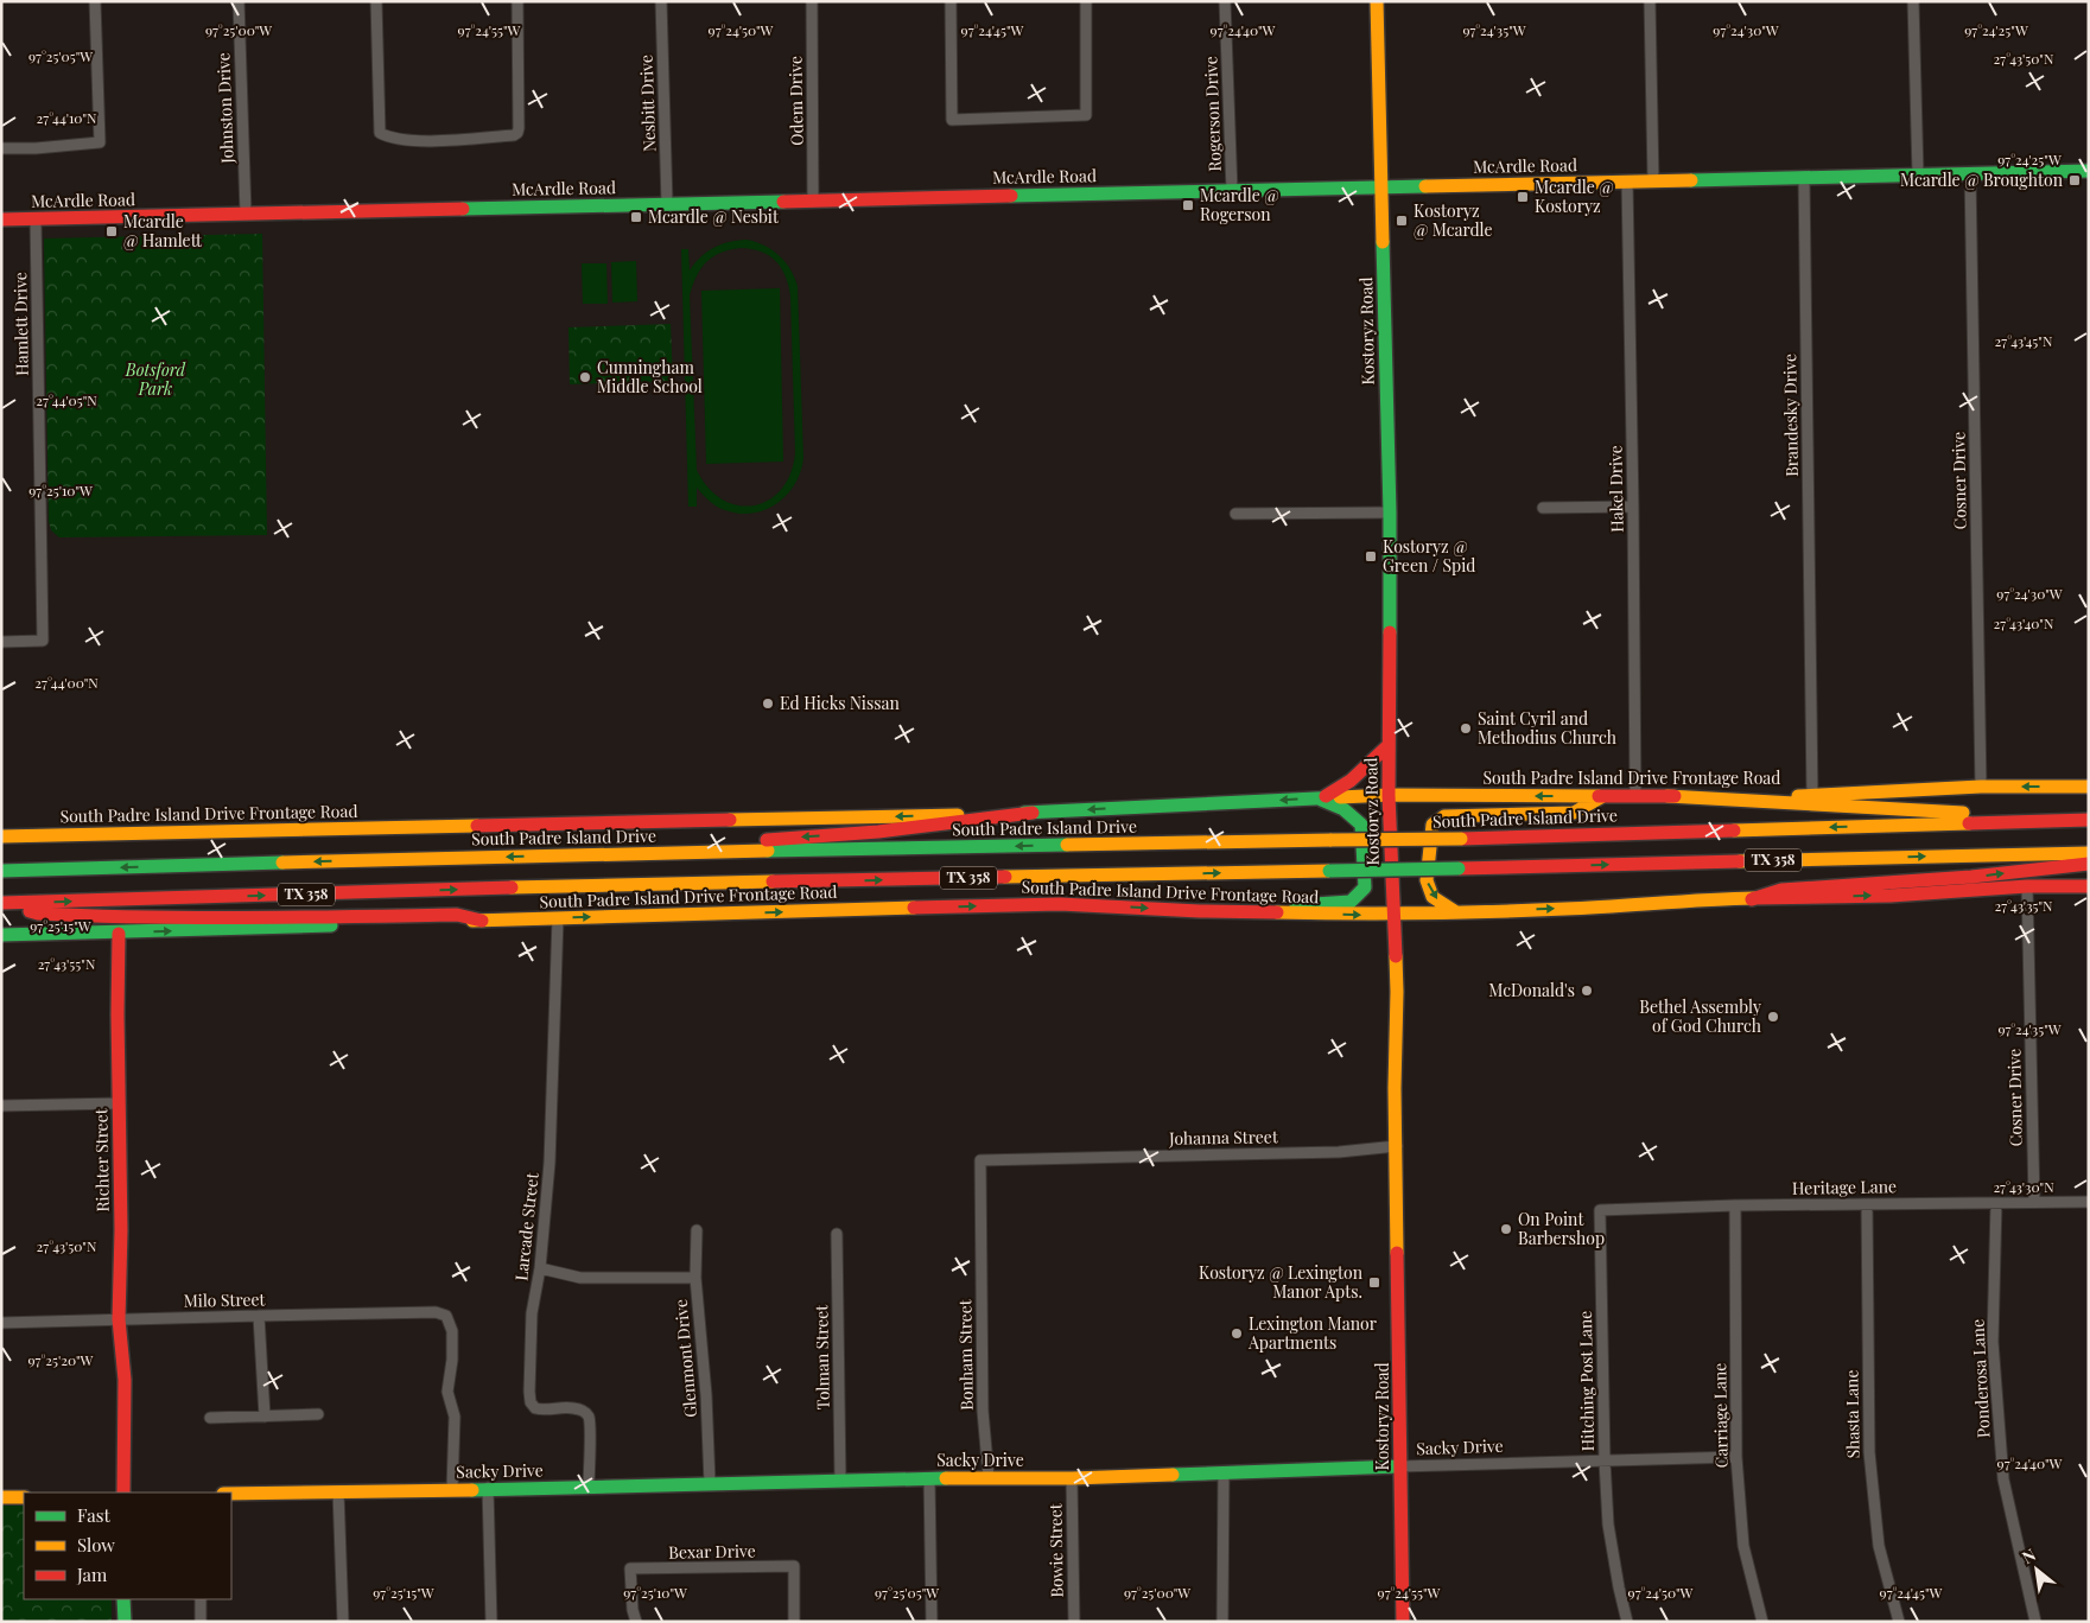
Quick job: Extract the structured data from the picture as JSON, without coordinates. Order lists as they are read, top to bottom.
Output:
{
  "streets": {
    "main road": [
      "McArdle Road",
      "Kostoryz Road",
      "South Padre Island Drive Frontage Road",
      "South Padre Island Drive",
      "TX 358",
      "Richter Street",
      "Sacky Drive"
    ],
    "street": [
      "Odem Drive",
      "Nesbitt Drive",
      "Johnston Drive",
      "Rogerson Drive",
      "Hamlett Drive",
      "Brandesky Drive",
      "Cosner Drive",
      "Hakel Drive",
      "Johanna Street",
      "Heritage Lane",
      "Larcade Street",
      "Milo Street",
      "Bonham Street",
      "Tolman Street",
      "Glenmont Drive",
      "Ponderosa Lane",
      "Hitching Post Lane",
      "Shasta Lane",
      "Carriage Lane",
      "Bowie Street",
      "Bexar Drive"
    ]
  },
  "crossings": [
    ["Odem Drive", "McArdle Road"],
    ["Nesbitt Drive", "McArdle Road"],
    ["Johnston Drive", "McArdle Road"],
    ["Rogerson Drive", "McArdle Road"],
    ["McArdle Road", "Hamlett Drive"],
    ["McArdle Road", "Kostoryz Road"],
    ["McArdle Road", "Brandesky Drive"],
    ["McArdle Road", "Cosner Drive"],
    ["McArdle Road", "Hakel Drive"],
    ["Kostoryz Road", "South Padre Island Drive Frontage Road"],
    ["Kostoryz Road", "Johanna Street"],
    ["Kostoryz Road", "Sacky Drive"],
    ["Brandesky Drive", "South Padre Island Drive Frontage Road"],
    ["Cosner Drive", "South Padre Island Drive Frontage Road"],
    ["Cosner Drive", "Heritage Lane"],
    ["Hakel Drive", "South Padre Island Drive Frontage Road"],
    ["South Padre Island Drive Frontage Road", "Richter Street"],
    ["South Padre Island Drive Frontage Road", "Larcade Street"],
    ["Johanna Street", "Bonham Street"],
    ["Richter Street", "Milo Street"],
    ["Heritage Lane", "Ponderosa Lane"],
    ["Heritage Lane", "Hitching Post Lane"],
    ["Heritage Lane", "Shasta Lane"],
    ["Heritage Lane", "Carriage Lane"],
    ["Larcade Street", "Sacky Drive"],
    ["Milo Street", "Sacky Drive"],
    ["Bonham Street", "Sacky Drive"],
    ["Tolman Street", "Sacky Drive"],
    ["Glenmont Drive", "Sacky Drive"],
    ["Hitching Post Lane", "Sacky Drive"],
    ["Carriage Lane", "Sacky Drive"],
    ["Sacky Drive", "Bowie Street"]
  ],
  "parks": ["Botsford Park"],
  "places": {
    "transit": [
      "Mcardle @ Broughton",
      "Mcardle @ Kostoryz",
      "Mcardle @ Rogerson",
      "Mcardle @ Nesbit",
      "Kostoryz @ Mcardle",
      "Mcardle @ Hamlett",
      "Kostoryz @ Green / Spid",
      "Kostoryz @ Lexington Manor Apts."
    ],
    "other": [
      "Cunningham Middle School",
      "Ed Hicks Nissan",
      "Saint Cyril and Methodius Church",
      "McDonald's",
      "Bethel Assembly of God Church",
      "On Point Barbershop",
      "Lexington Manor Apartments"
    ]
  },
  "legend": ["Fast", "Slow", "Jam"],
  "north": "top left",
  "coordinates": [
    "97°24'25\"W",
    "97°25'00\"W",
    "97°24'55\"W",
    "97°24'50\"W",
    "97°24'45\"W",
    "97°24'40\"W",
    "97°24'35\"W",
    "97°24'30\"W",
    "97°25'05\"W",
    "27°43'50\"N",
    "27°44'10\"N",
    "27°43'45\"N",
    "27°44'05\"N",
    "97°25'10\"W",
    "27°43'40\"N",
    "27°44'00\"N",
    "27°43'35\"N",
    "97°25'15\"W",
    "27°43'55\"N",
    "27°43'30\"N",
    "97°25'20\"W"
  ]
}
